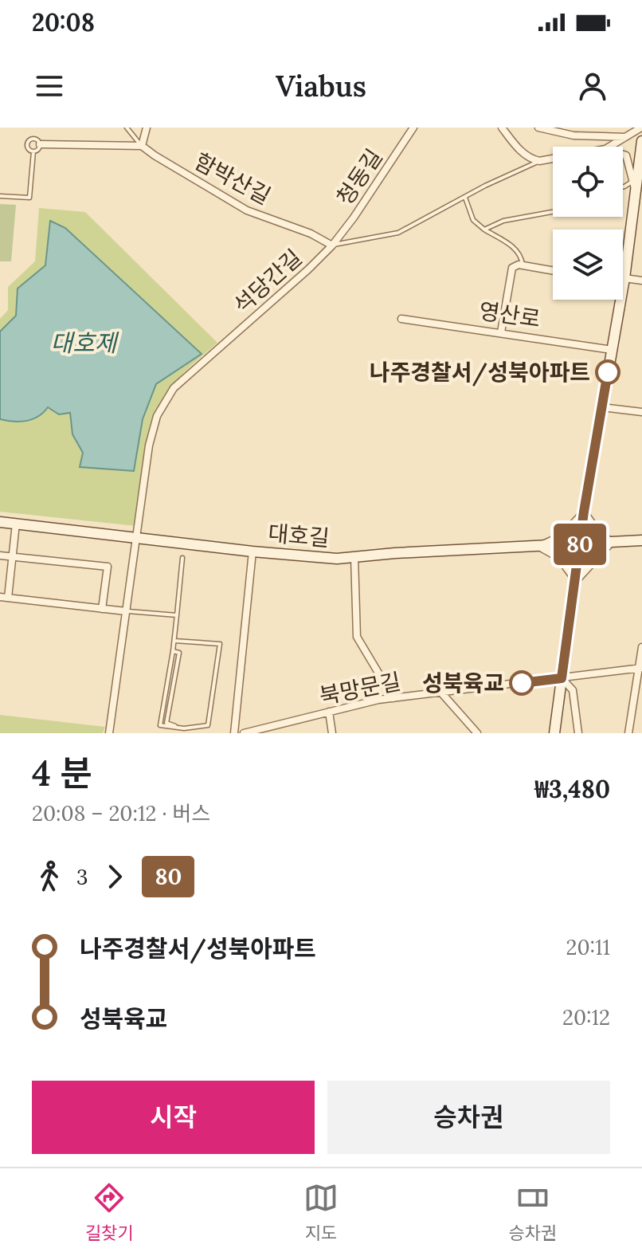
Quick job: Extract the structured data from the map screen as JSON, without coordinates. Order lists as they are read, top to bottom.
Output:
{
  "streets": {
    "street": [
      "청동길",
      "함박산길",
      "석당간길",
      "영산로",
      "대호길",
      "북망문길"
    ]
  },
  "crossings": [
    ["청동길", "함박산길"],
    ["청동길", "석당간길"],
    ["함박산길", "석당간길"],
    ["석당간길", "대호길"]
  ],
  "water": ["대호제"],
  "places": ["나주경찰서/성북아파트", "성북육교"],
  "lines": ["bus line 80"],
  "page": {
    "status": "20:08",
    "header": "Viabus",
    "on_map": "80",
    "heading": ["4 분", "20:08 – 20:12 · 버스", "₩3,480"],
    "legs": ["3", "80"],
    "list": [
      {
        "name": "나주경찰서/성북아파트",
        "value": "20:11"
      },
      {
        "name": "성북육교",
        "value": "20:12"
      }
    ],
    "buttons": ["시작", "승차권"],
    "tabs": ["길찾기", "지도", "승차권"]
  }
}
